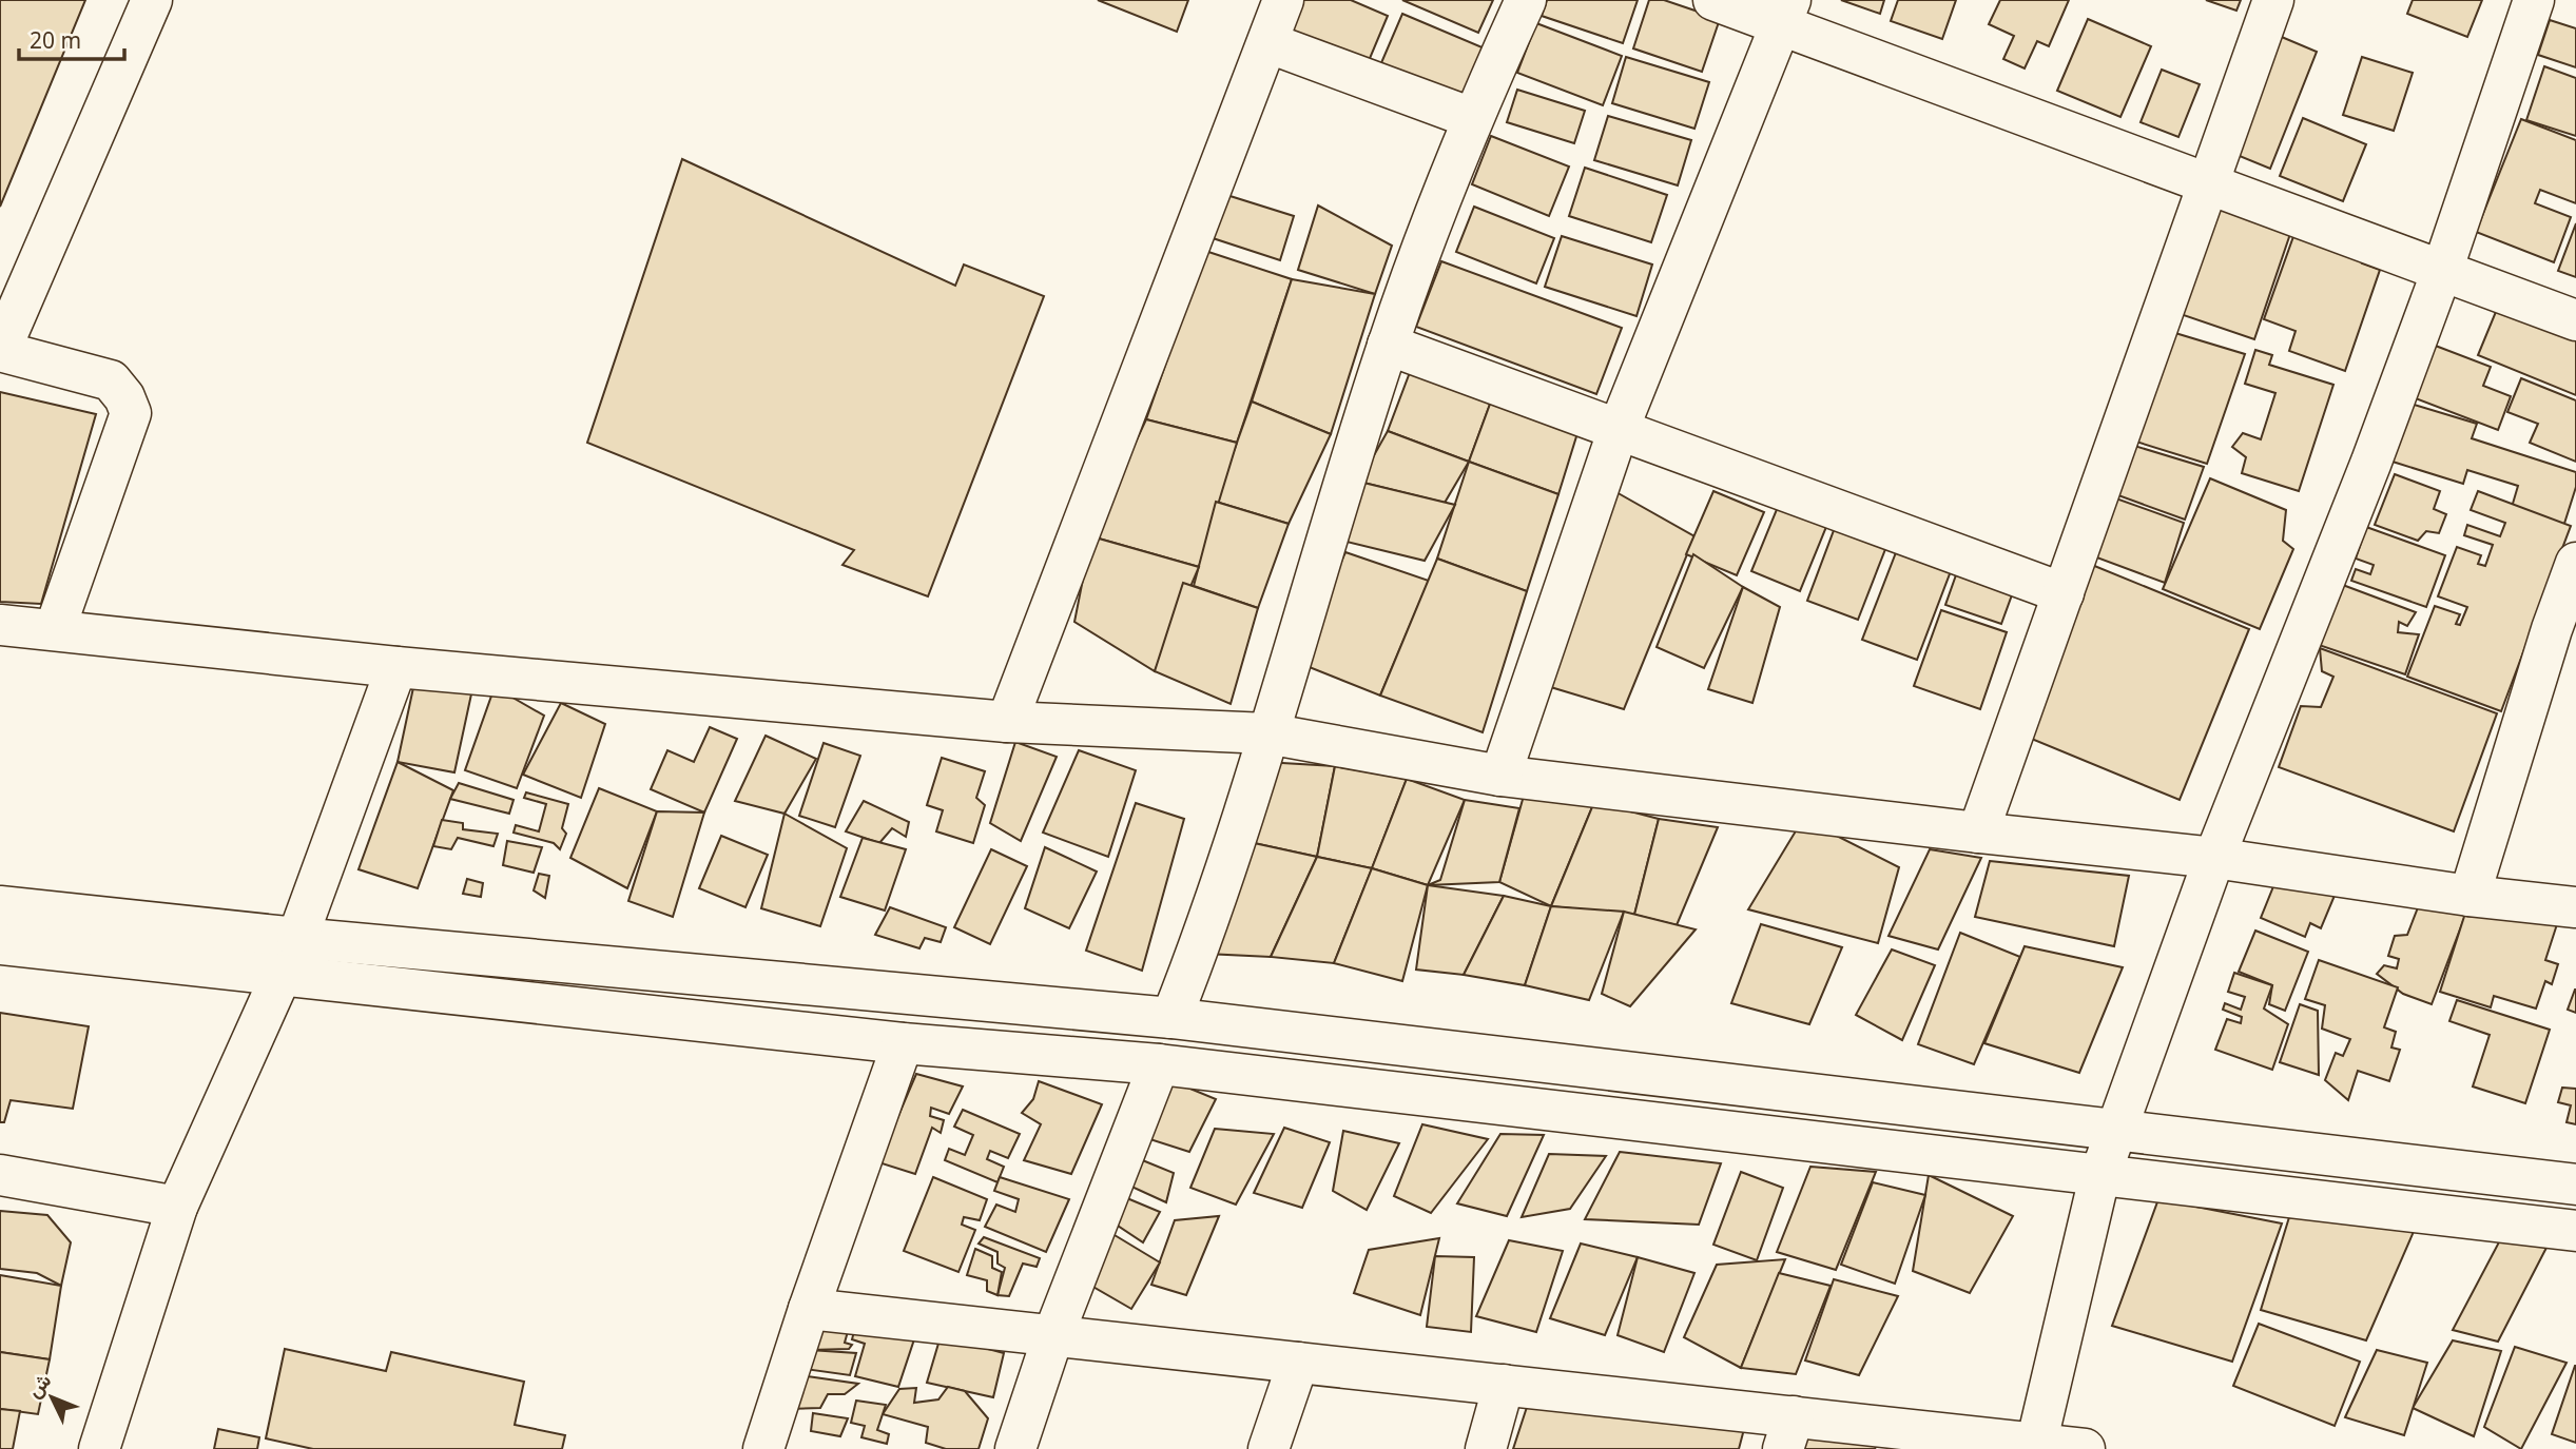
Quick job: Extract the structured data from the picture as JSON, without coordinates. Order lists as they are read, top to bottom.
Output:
{
  "scale_bar": "20 m",
  "north": "top left"
}
